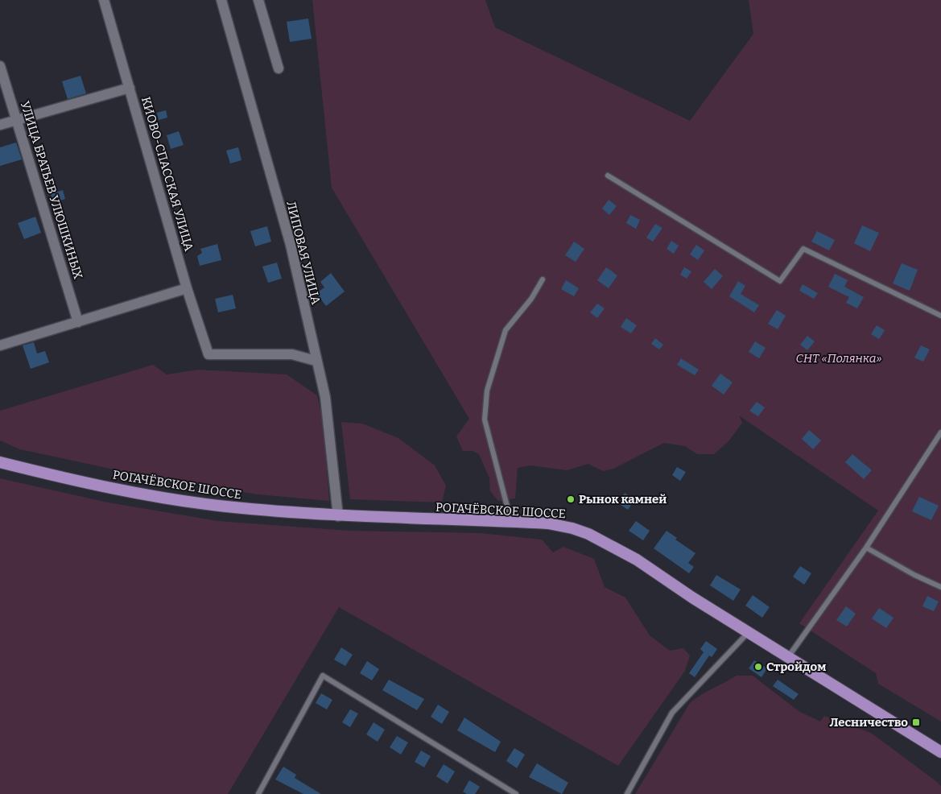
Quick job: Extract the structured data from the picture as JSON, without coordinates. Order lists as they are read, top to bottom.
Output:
{
  "streets": {
    "main road": ["РОГАЧЁВСКОЕ ШОССЕ"],
    "street": ["КИОВО-СПАССКАЯ УЛИЦА", "УЛИЦА БРАТЬЕВ УЛЮШКИНЫХ", "ЛИПОВАЯ УЛИЦА"]
  },
  "crossings": [
    ["КИОВО-СПАССКАЯ УЛИЦА", "ЛИПОВАЯ УЛИЦА"],
    ["ЛИПОВАЯ УЛИЦА", "РОГАЧЁВСКОЕ ШОССЕ"]
  ],
  "parks": ["СНТ «Полянка»"],
  "places": {
    "other": ["Рынок камней", "Стройдом"],
    "transit": ["Лесничество"]
  }
}
